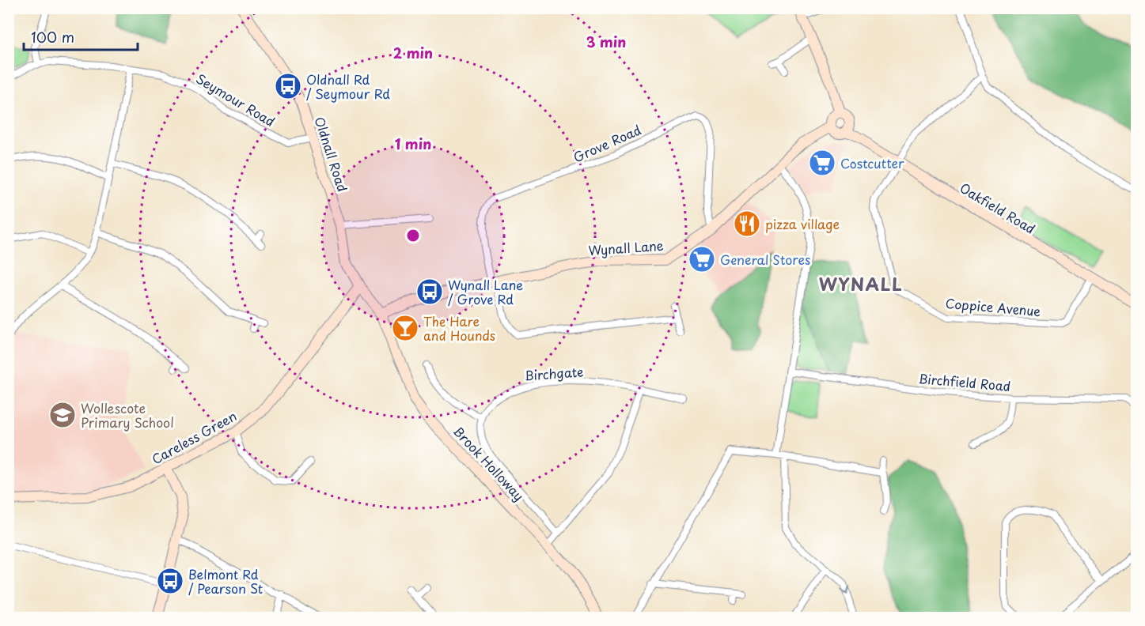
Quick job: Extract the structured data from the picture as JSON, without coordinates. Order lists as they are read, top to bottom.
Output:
{
  "streets": {
    "street": [
      "Seymour Road",
      "Grove Road",
      "Oldnall Road",
      "Oakfield Road",
      "Wynall Lane",
      "Coppice Avenue",
      "Birchgate",
      "Birchfield Road",
      "Careless Green",
      "Brook Holloway"
    ]
  },
  "crossings": [
    ["Seymour Road", "Oldnall Road"],
    ["Grove Road", "Wynall Lane"],
    ["Oldnall Road", "Wynall Lane"],
    ["Oldnall Road", "Careless Green"],
    ["Oldnall Road", "Brook Holloway"],
    ["Oakfield Road", "Wynall Lane"],
    ["Oakfield Road", "Coppice Avenue"],
    ["Wynall Lane", "Brook Holloway"]
  ],
  "districts": ["WYNALL"],
  "places": {
    "bus stop": ["Oldnall Rd / Seymour Rd", "Wynall Lane / Grove Rd", "Belmont Rd / Pearson St"],
    "supermarket": ["Costcutter", "General Stores"],
    "restaurant": ["pizza village"],
    "bar": ["The Hare and Hounds"],
    "school or university": ["Wollescote Primary School"]
  },
  "scale_bar": "100 m",
  "rings": ["3 min", "2 min", "1 min"]
}
